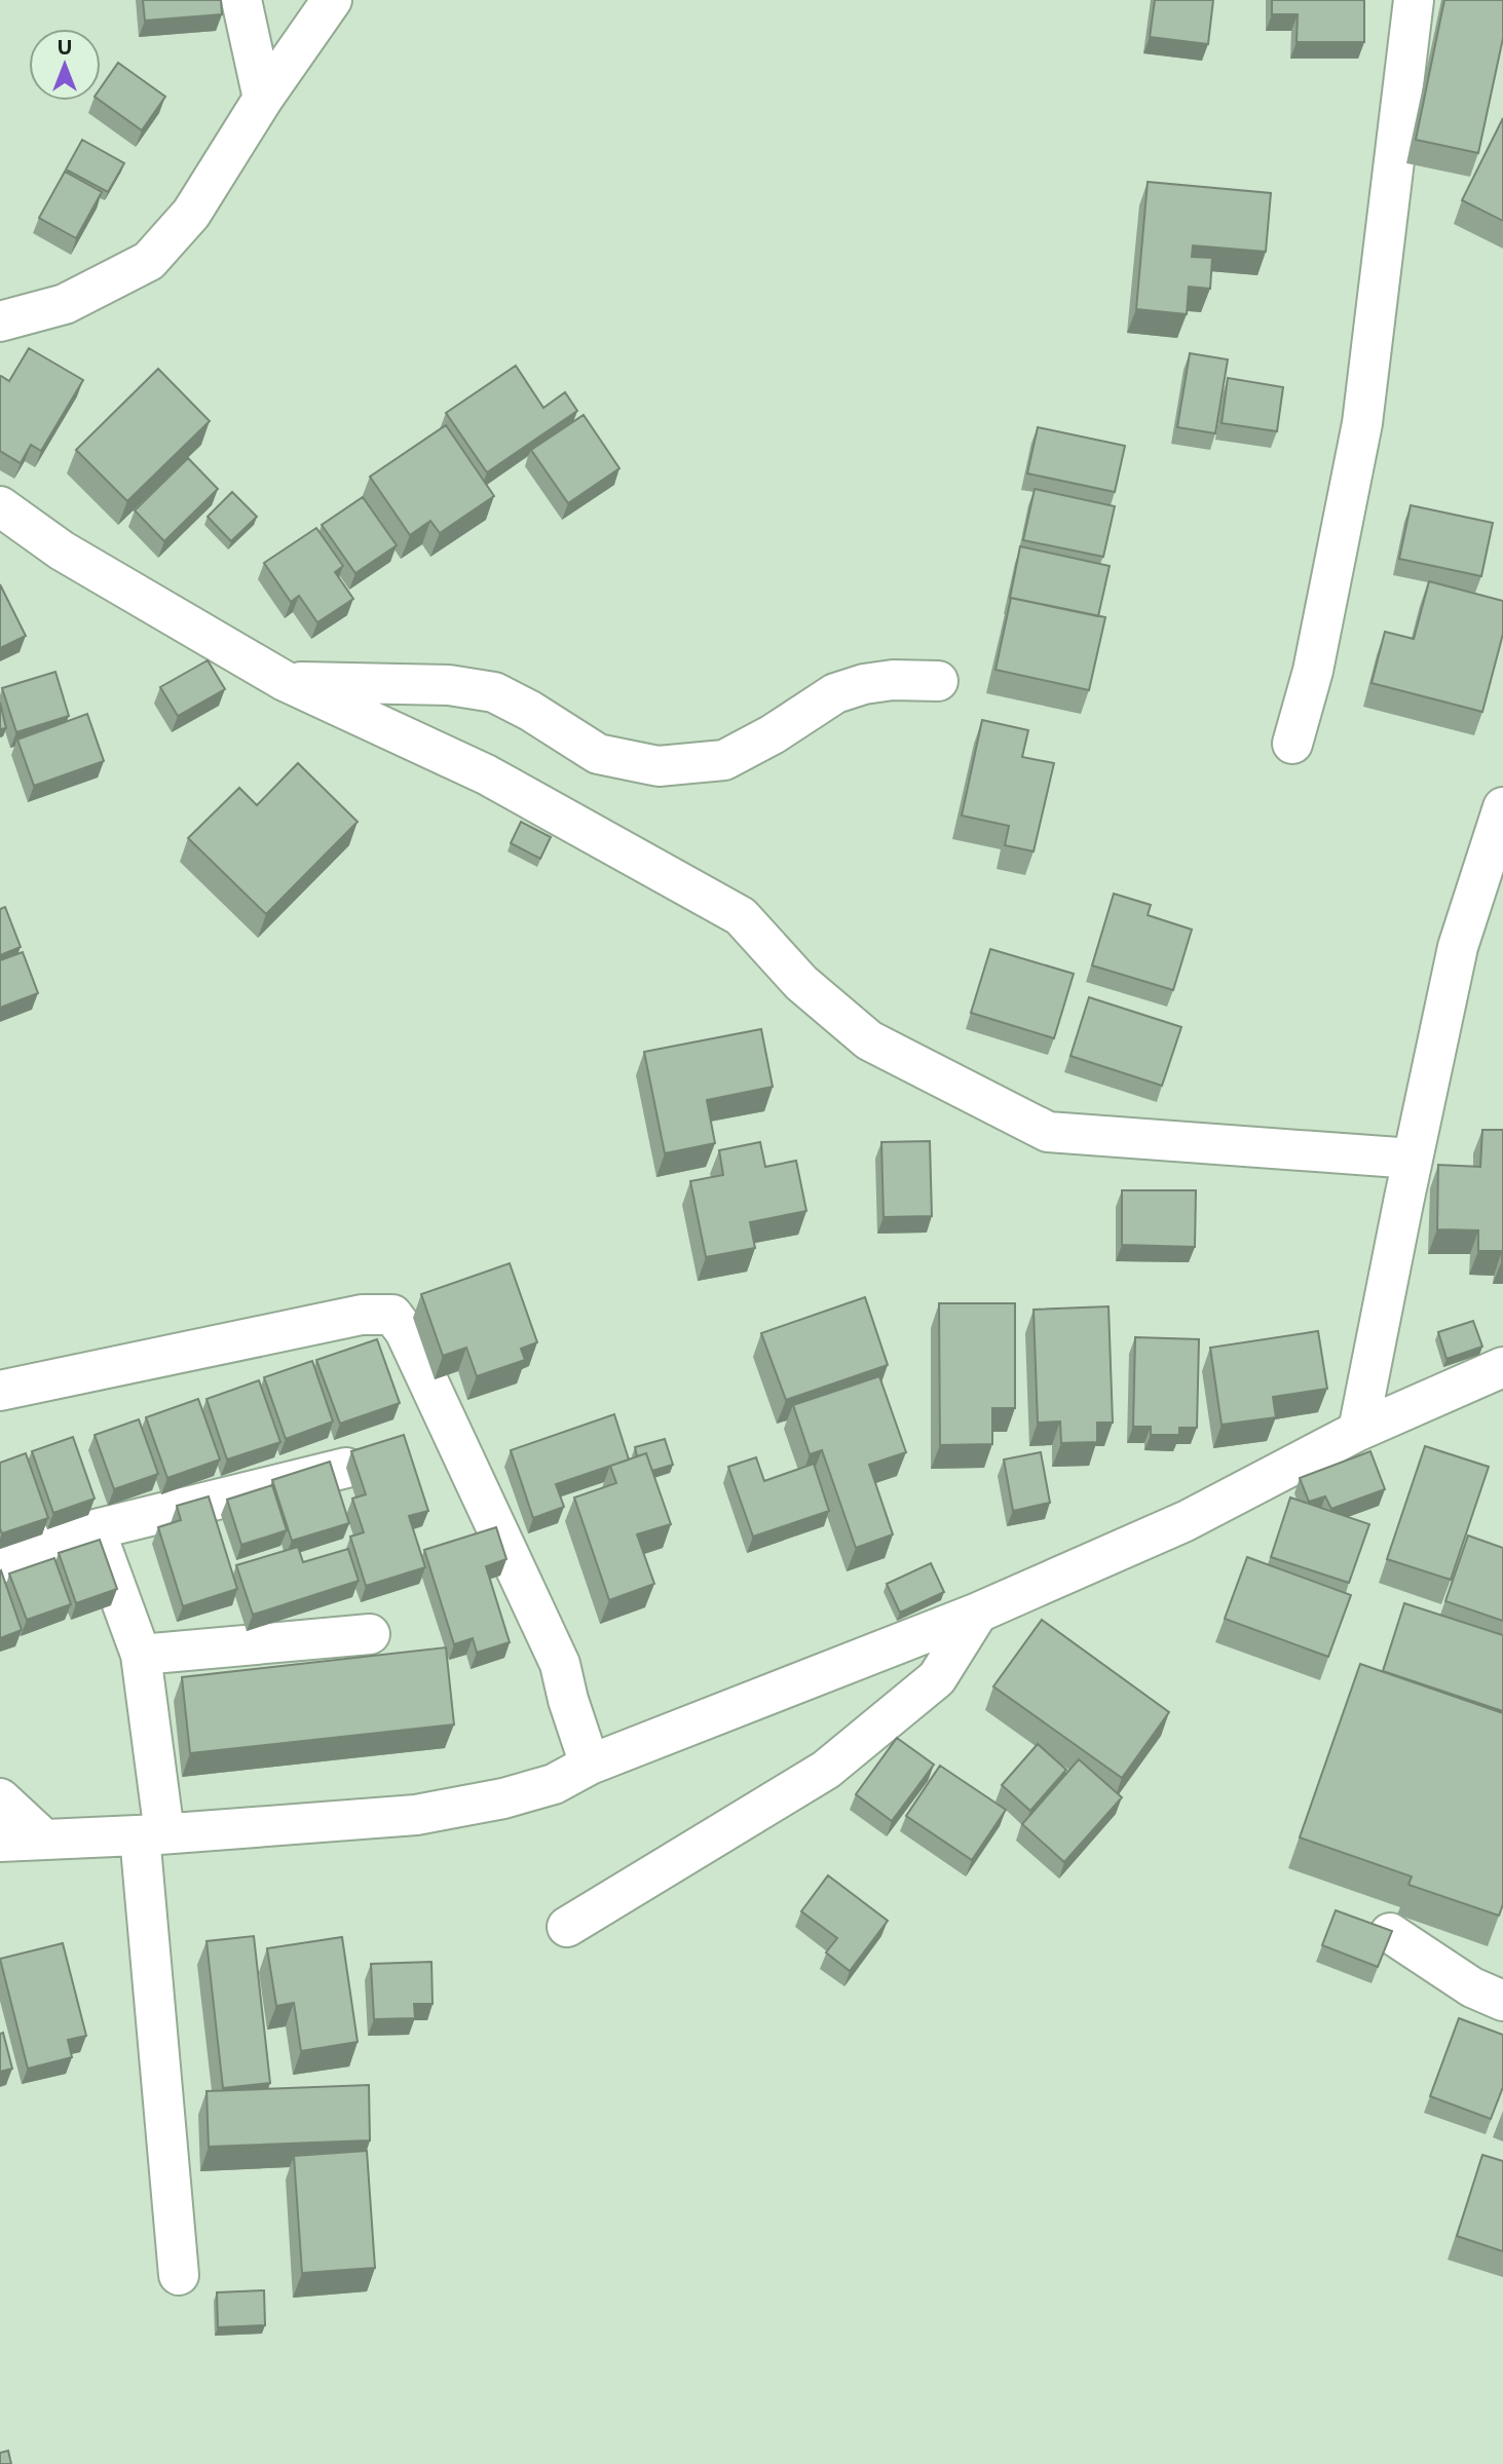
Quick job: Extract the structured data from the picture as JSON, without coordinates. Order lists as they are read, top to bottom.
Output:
{
  "north": "top"
}
